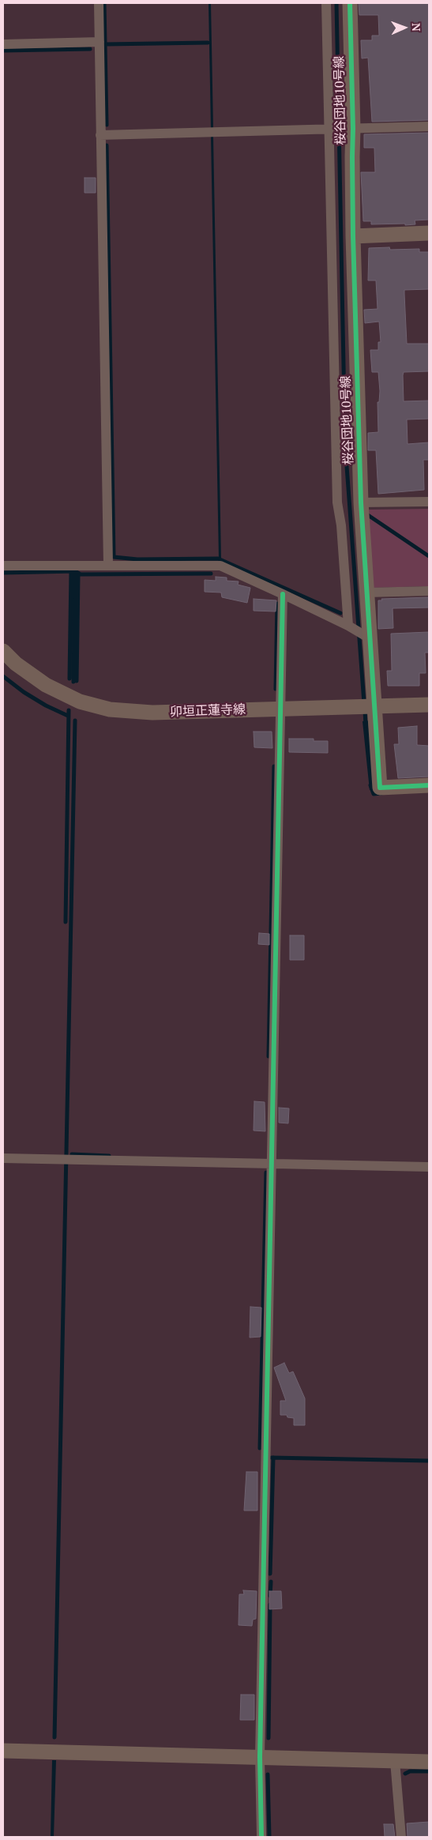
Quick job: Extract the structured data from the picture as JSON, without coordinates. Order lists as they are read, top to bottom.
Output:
{
  "streets": {
    "street": ["桜谷団地10号線", "卯垣正蓮寺線"]
  },
  "crossings": [
    ["桜谷団地10号線", "卯垣正蓮寺線"]
  ],
  "north": "right"
}
